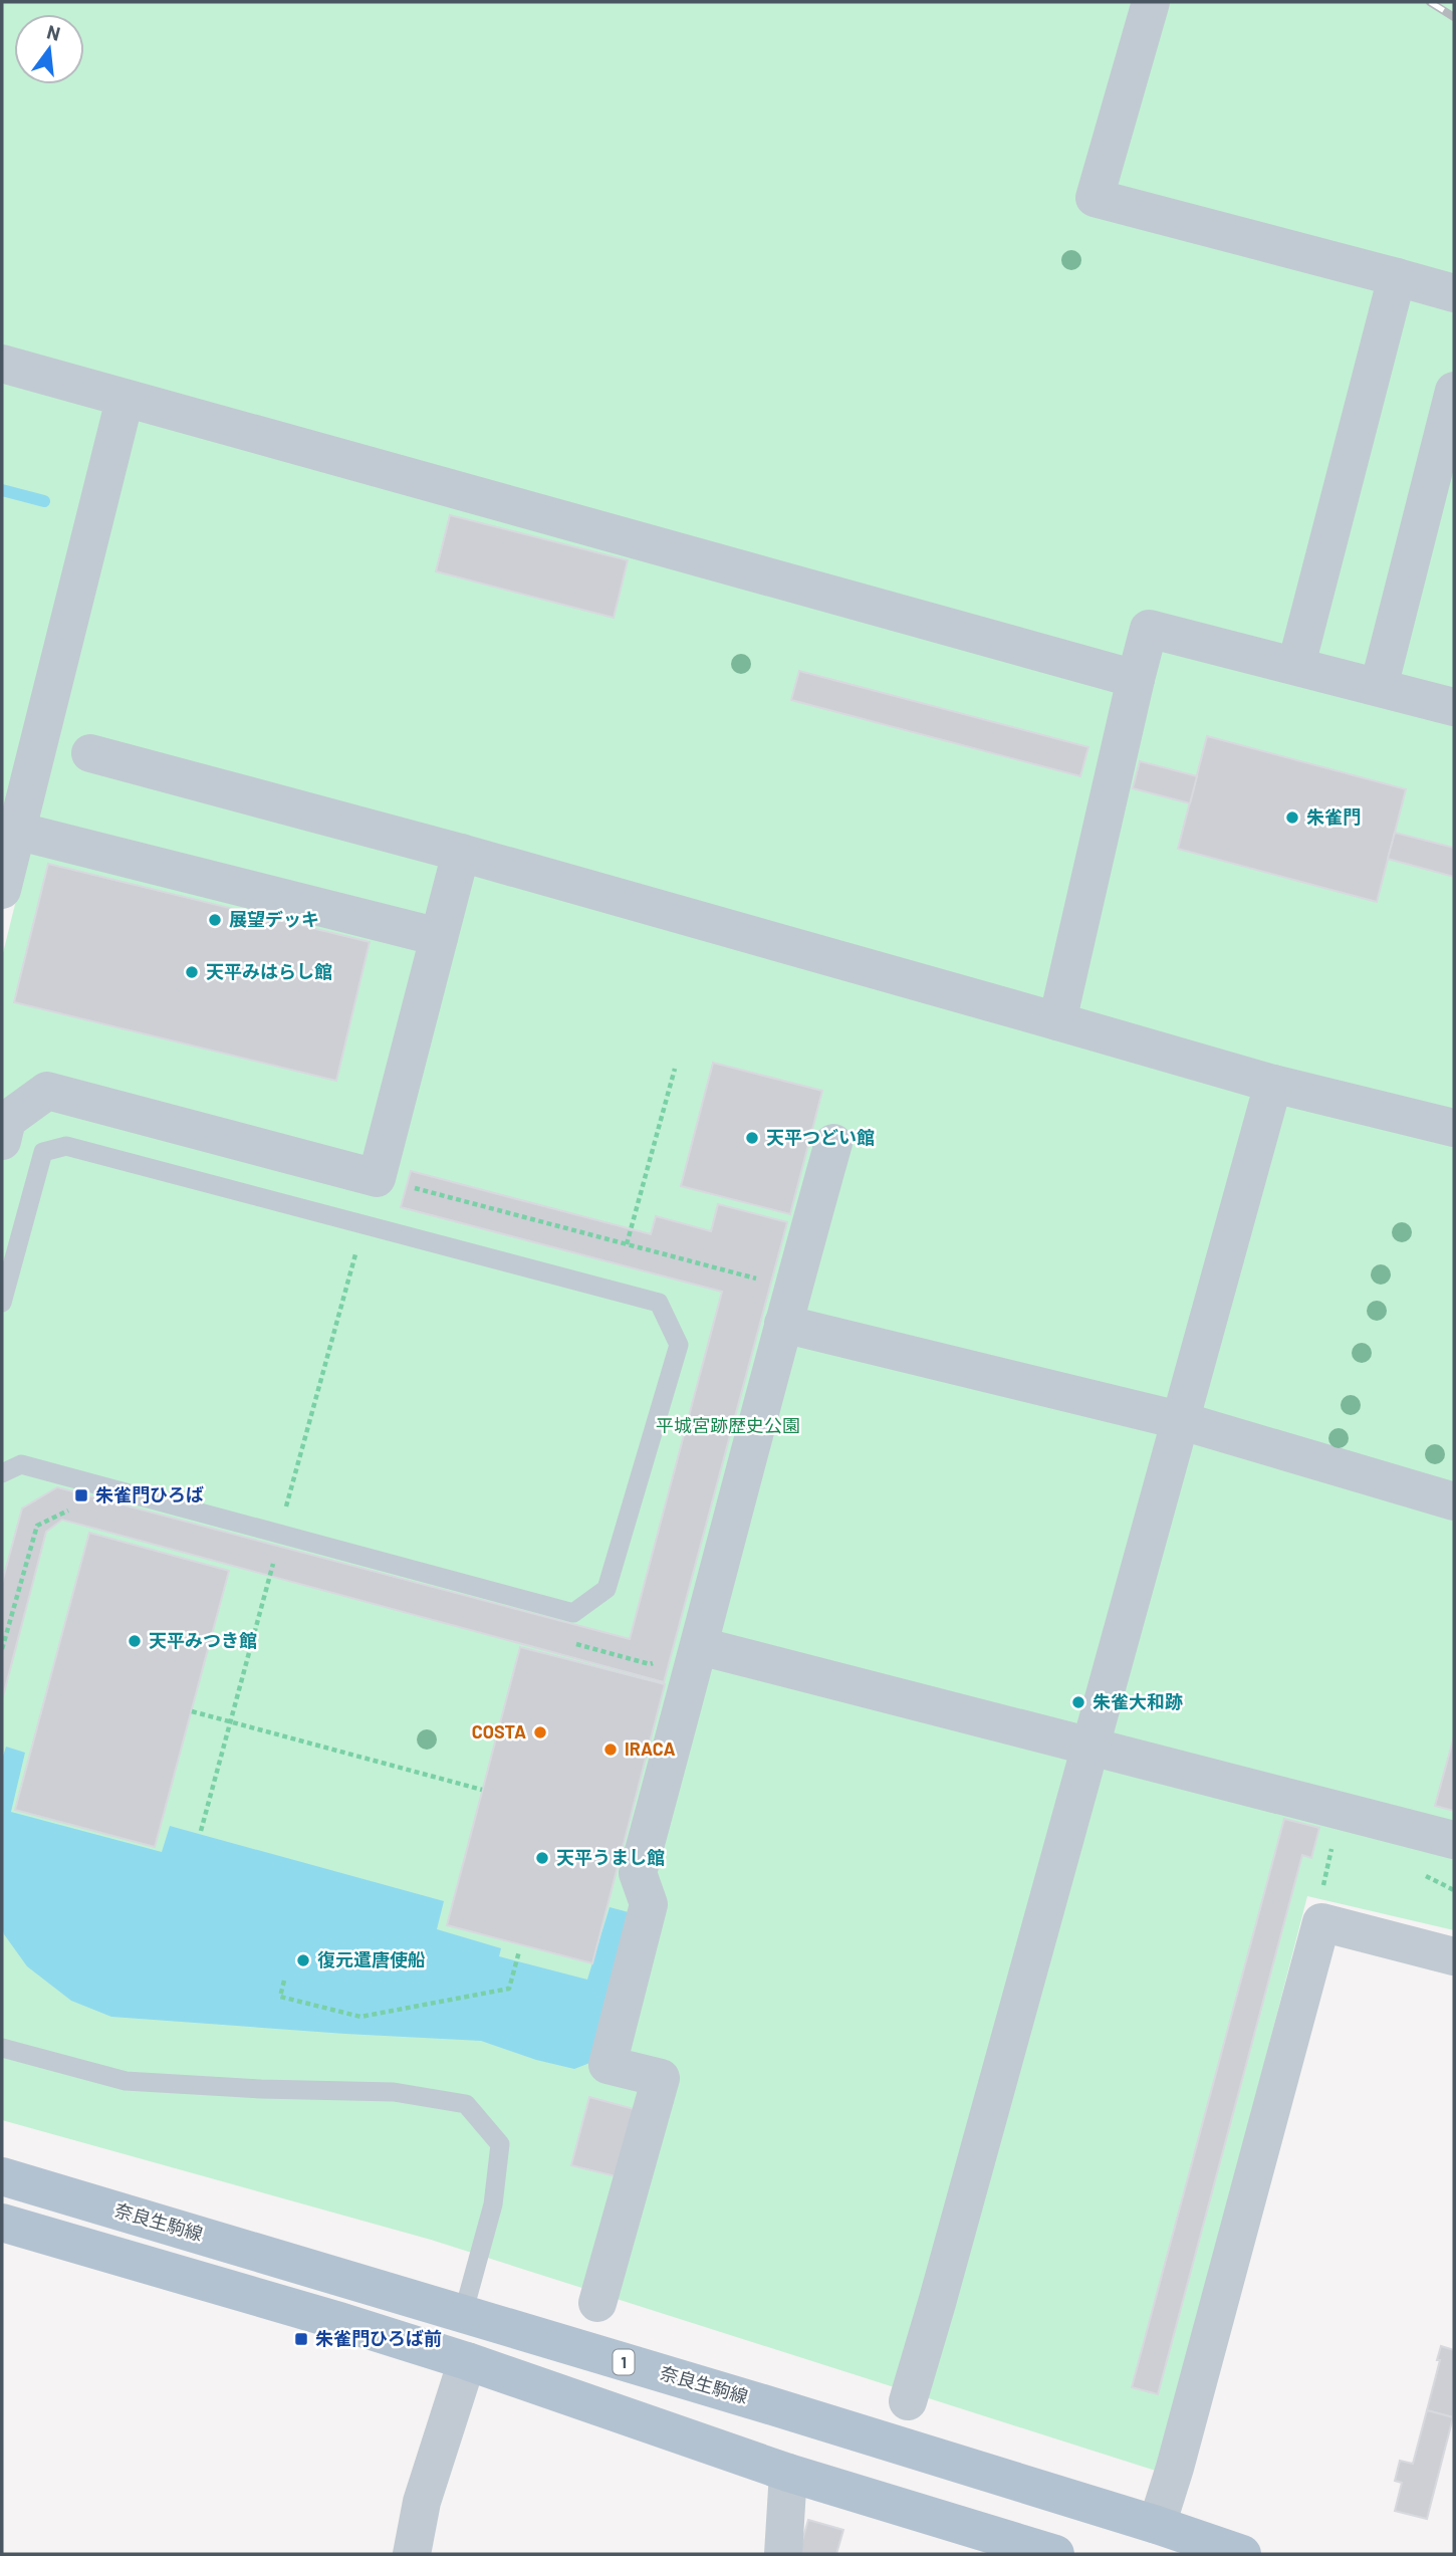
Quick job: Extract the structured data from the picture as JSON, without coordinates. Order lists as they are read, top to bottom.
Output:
{
  "streets": {
    "main road": ["奈良生駒線", "1"]
  },
  "parks": ["平城宮跡歴史公園"],
  "places": {
    "other": [
      "朱雀門",
      "展望デッキ",
      "天平みはらし館",
      "天平つどい館",
      "天平みつき館",
      "朱雀大和跡",
      "COSTA",
      "IRACA",
      "天平うまし館",
      "復元遣唐使船"
    ],
    "transit": ["朱雀門ひろば", "朱雀門ひろば前"]
  },
  "north": "top"
}
